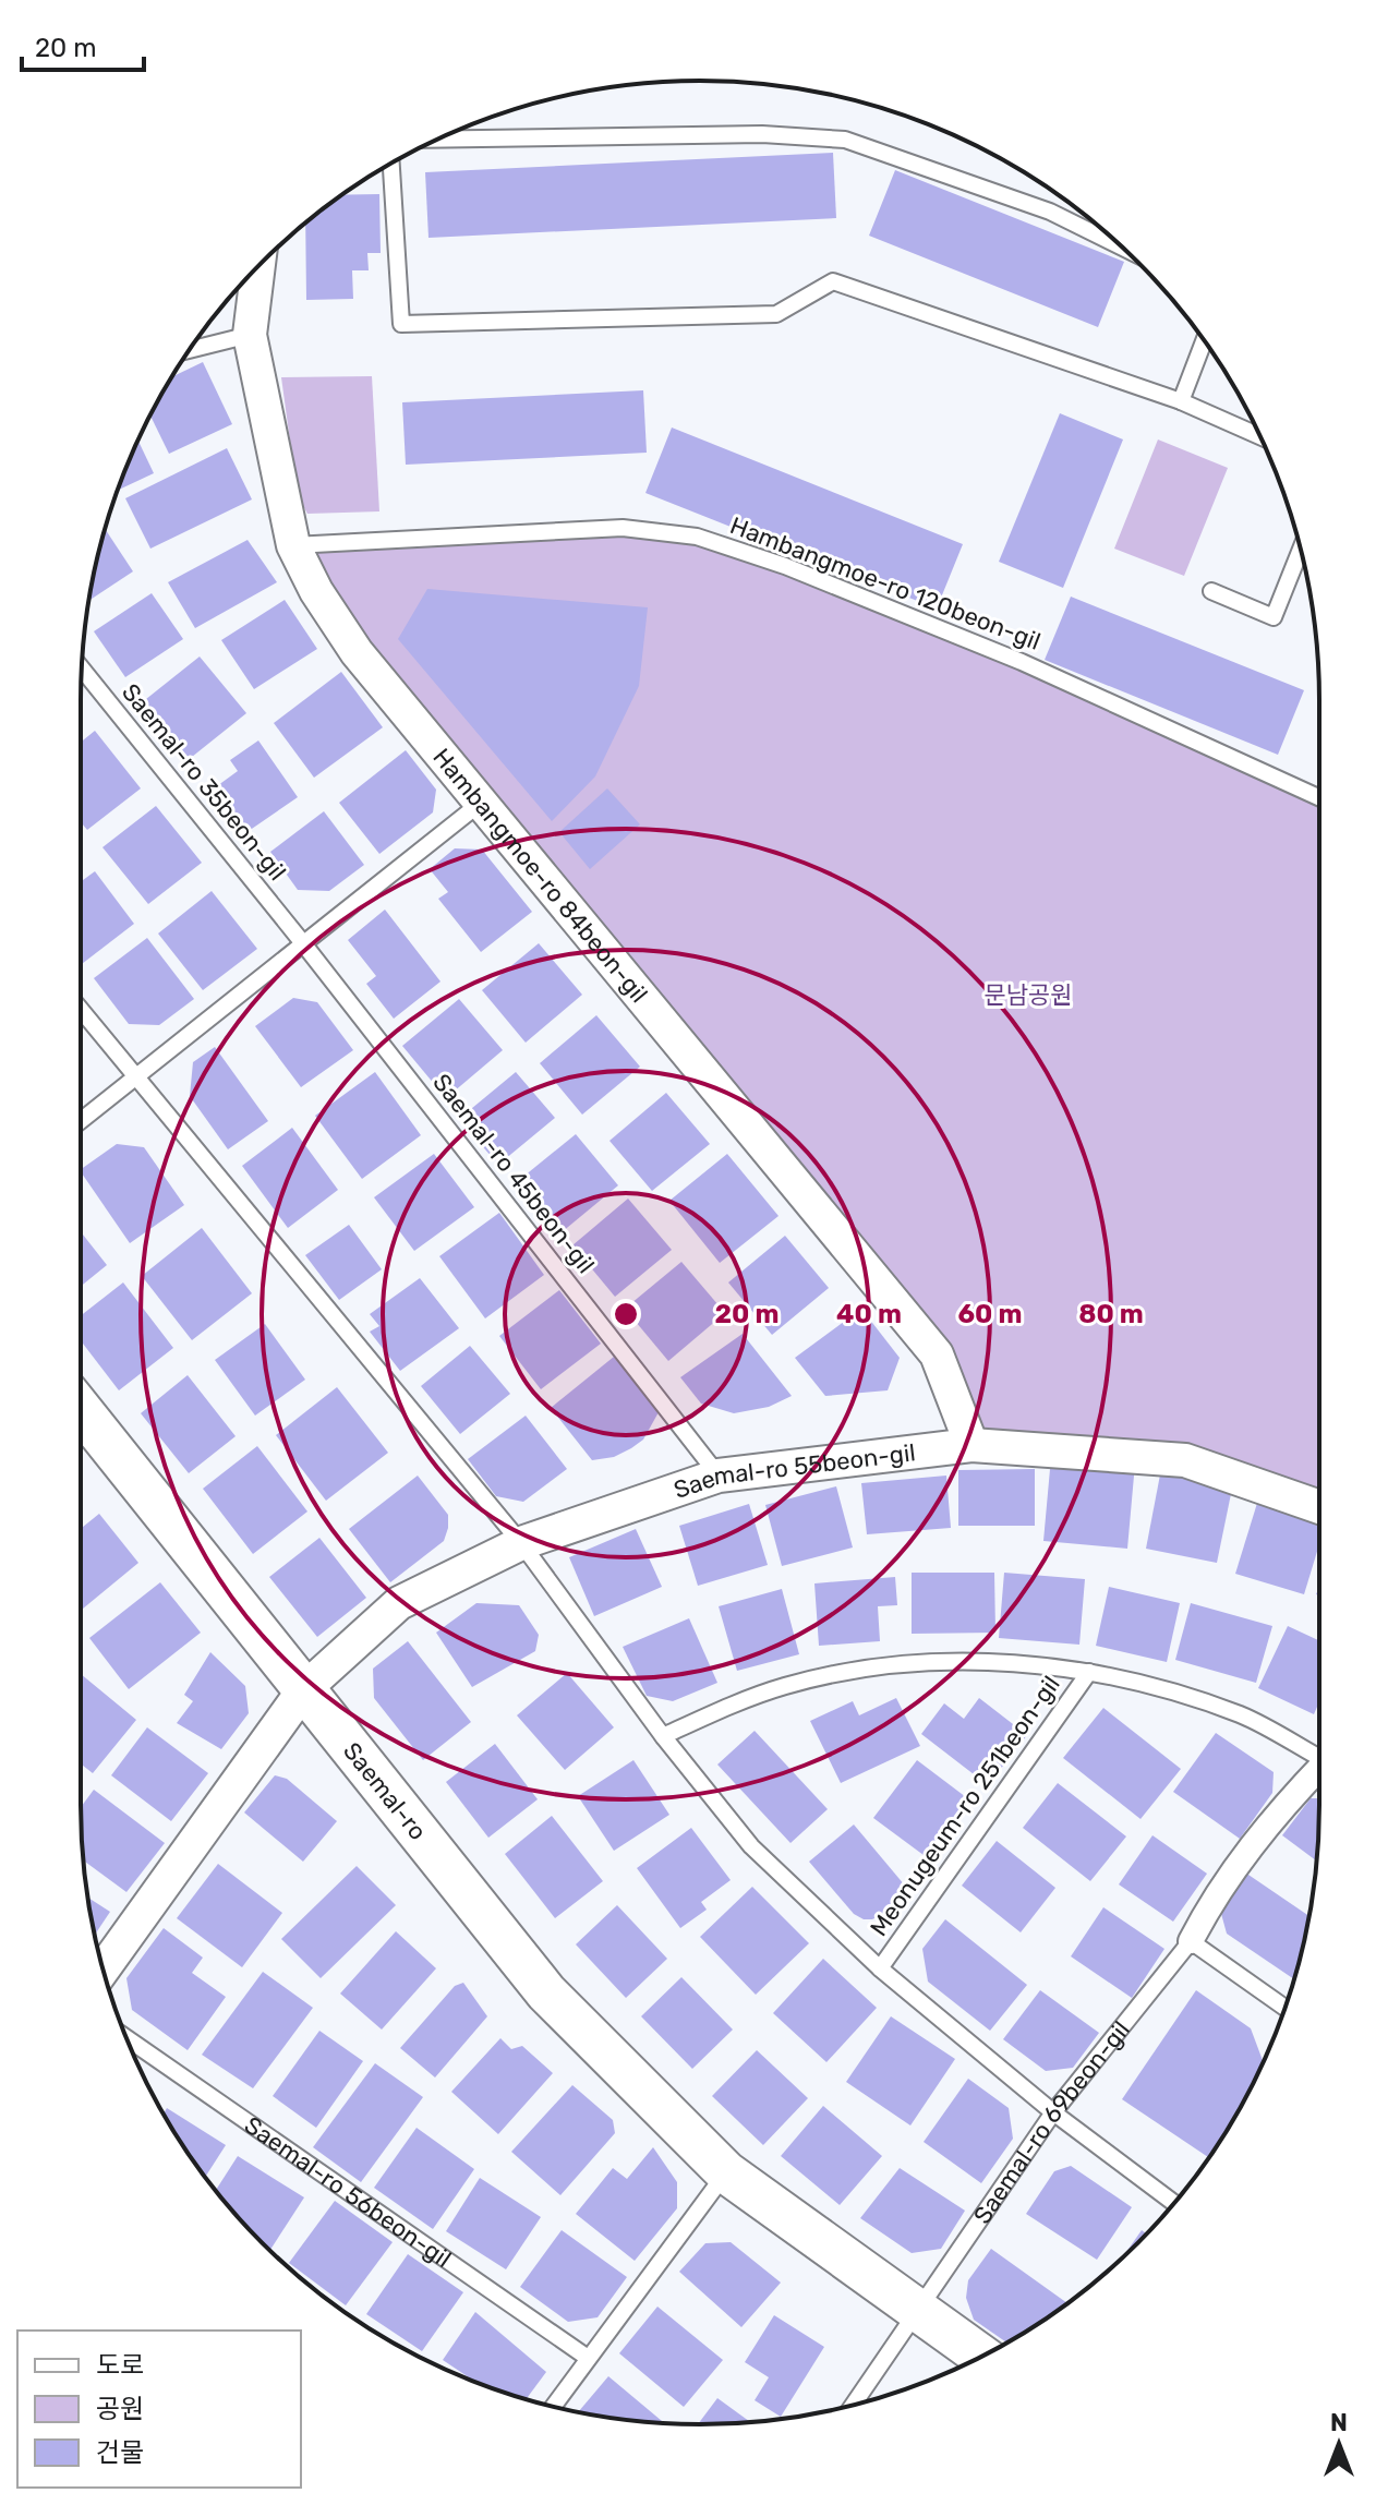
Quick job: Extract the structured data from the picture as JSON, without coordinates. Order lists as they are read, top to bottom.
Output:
{
  "streets": {
    "street": [
      "Hambangmoe-ro 84beon-gil",
      "Saemal-ro 55beon-gil",
      "Saemal-ro",
      "Saemal-ro 69beon-gil"
    ],
    "lane": [
      "Hambangmoe-ro 120beon-gil",
      "Saemal-ro 35beon-gil",
      "Saemal-ro 45beon-gil",
      "Meonugeum-ro 251beon-gil",
      "Saemal-ro 56beon-gil"
    ]
  },
  "crossings": [
    ["Hambangmoe-ro 120beon-gil", "Hambangmoe-ro 84beon-gil"],
    ["Saemal-ro 35beon-gil", "Saemal-ro 45beon-gil"],
    ["Hambangmoe-ro 84beon-gil", "Saemal-ro 55beon-gil"],
    ["Saemal-ro 45beon-gil", "Saemal-ro 55beon-gil"],
    ["Saemal-ro 55beon-gil", "Saemal-ro"],
    ["Saemal-ro 55beon-gil", "Meonugeum-ro 251beon-gil"],
    ["Saemal-ro", "Saemal-ro 69beon-gil"],
    ["Meonugeum-ro 251beon-gil", "Saemal-ro 69beon-gil"]
  ],
  "parks": ["문남공원"],
  "legend": ["도로", "공원", "건물"],
  "scale_bar": "20 m",
  "north": "top",
  "rings": [
    "20 m",
    "40 m",
    "60 m",
    "80 m"
  ]
}
